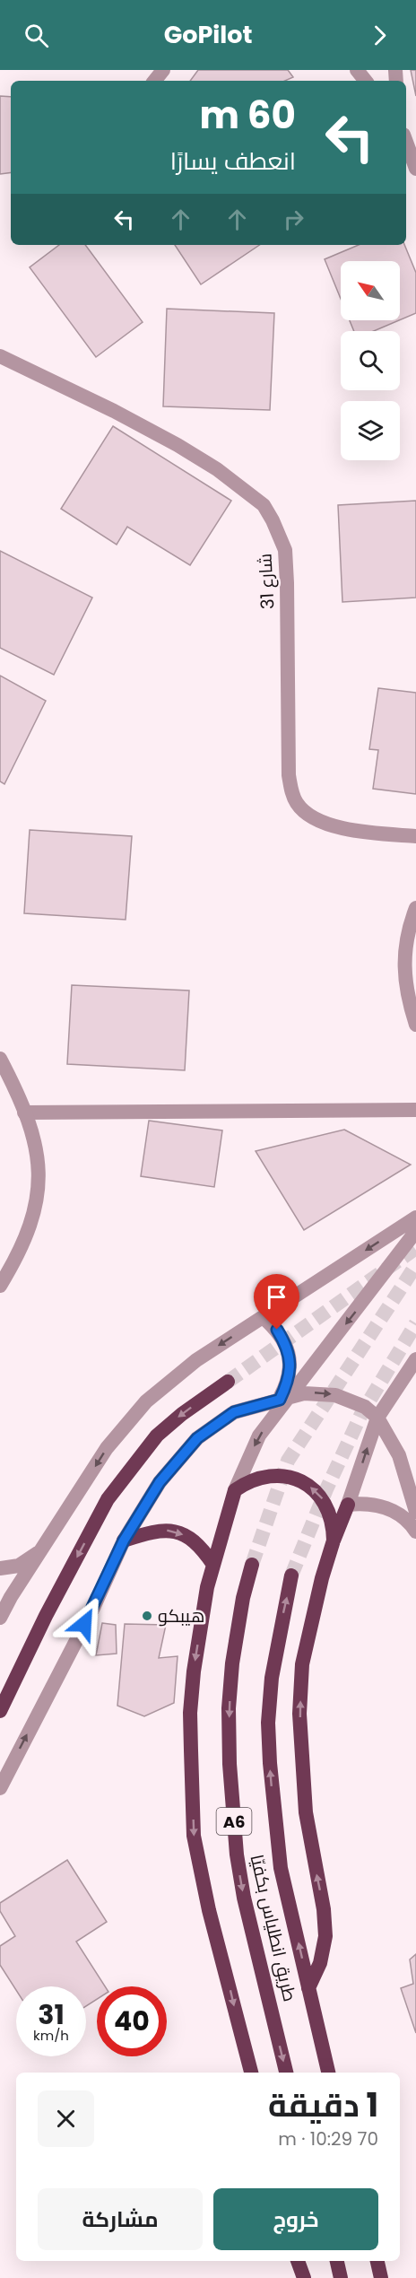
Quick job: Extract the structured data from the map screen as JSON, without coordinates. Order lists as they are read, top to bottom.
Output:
{
  "streets": {
    "highway": ["A6", "طريق انطلياس بكفيّا"],
    "street": ["شارع 31"]
  },
  "places": ["هيبكو"],
  "north": "top left",
  "page": {
    "header": "GoPilot",
    "turn": ["60 m", "انعطف يسارًا"],
    "speed": "31 km/h",
    "limit": "40",
    "heading": ["1 دقيقة", "70 m · 10:29"],
    "buttons": ["خروج", "مشاركة"]
  }
}
